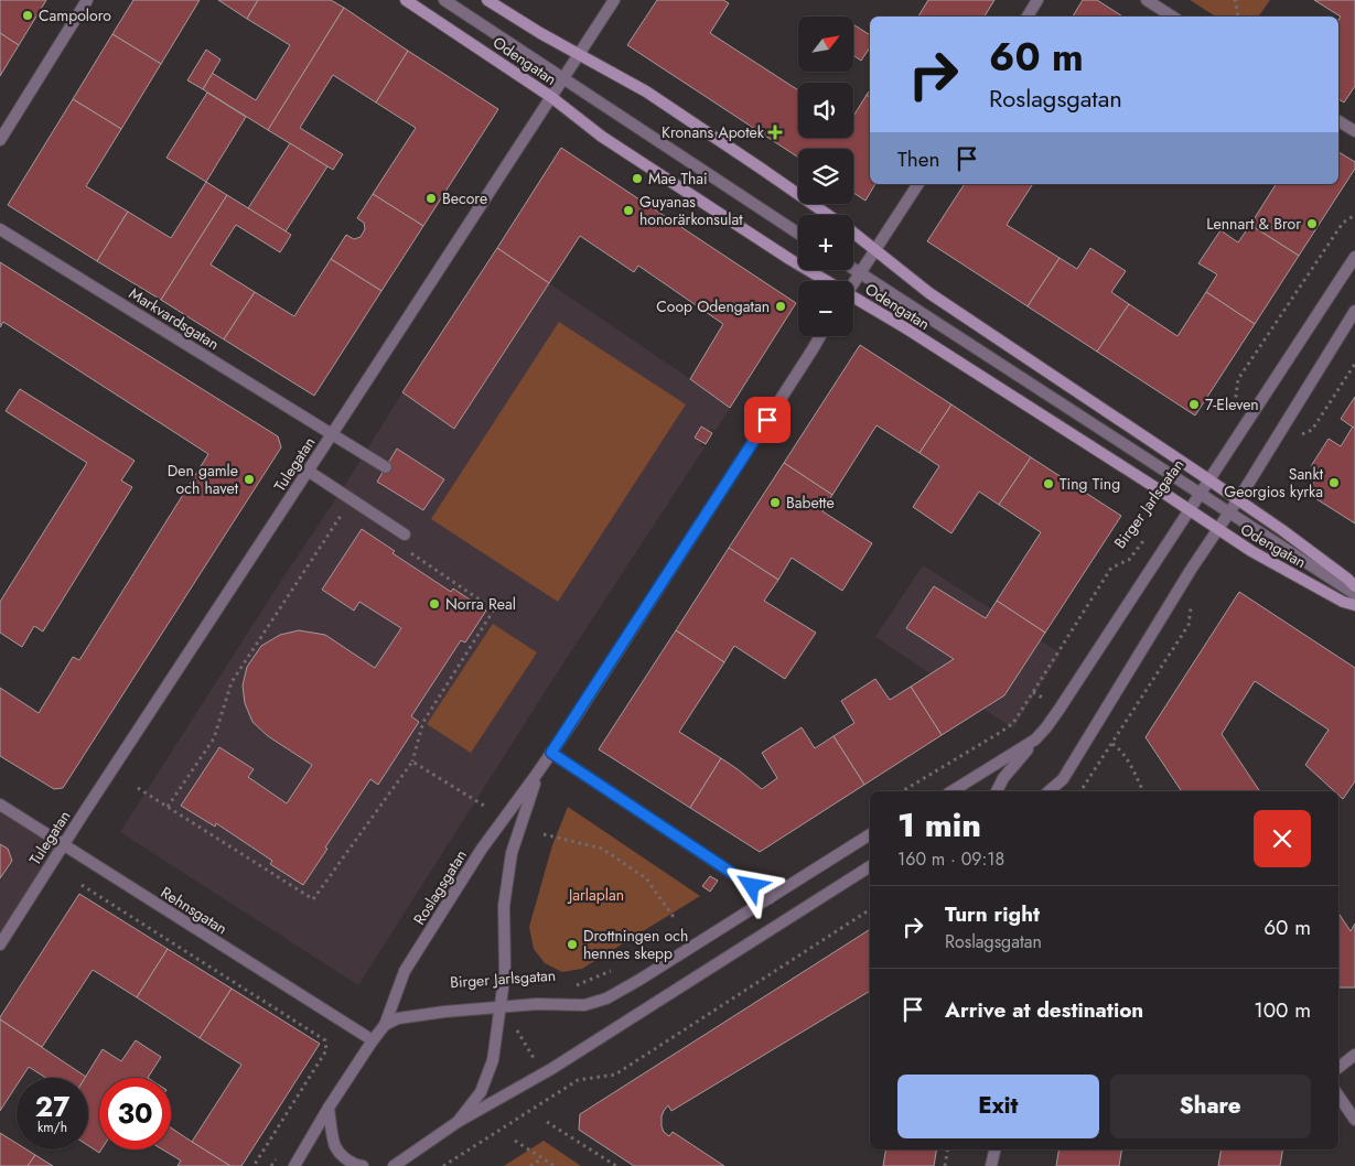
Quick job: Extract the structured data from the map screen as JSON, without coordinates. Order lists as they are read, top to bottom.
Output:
{
  "streets": {
    "main road": ["Odengatan"],
    "street": [
      "Markvardsgatan",
      "Tulegatan",
      "Birger Jarlsgatan",
      "Roslagsgatan",
      "Rehnsgatan"
    ]
  },
  "crossings": [
    ["Odengatan", "Tulegatan"],
    ["Markvardsgatan", "Tulegatan"],
    ["Tulegatan", "Rehnsgatan"],
    ["Birger Jarlsgatan", "Roslagsgatan"]
  ],
  "parks": ["Jarlaplan"],
  "places": {
    "other": [
      "Campoloro",
      "Mae Thai",
      "Becore",
      "Guyanas honorärkonsulat",
      "Lennart & Bror",
      "Coop Odengatan",
      "7-Eleven",
      "Den gamle och havet",
      "Sankt Georgios kyrka",
      "Ting Ting",
      "Babette",
      "Norra Real",
      "Drottningen och hennes skepp"
    ],
    "health": ["Kronans Apotek"]
  },
  "north": "top right",
  "page": {
    "map_buttons": ["+", "−"],
    "turn": ["60 m", "Roslagsgatan"],
    "then": "Then",
    "heading": ["1 min", "160 m · 09:18"],
    "list": [
      {
        "name": "Turn right",
        "note": "Roslagsgatan",
        "value": "60 m"
      },
      {
        "name": "Arrive at destination",
        "value": "100 m"
      }
    ],
    "buttons": ["Exit", "Share"],
    "speed": "27 km/h",
    "limit": "30"
  }
}
